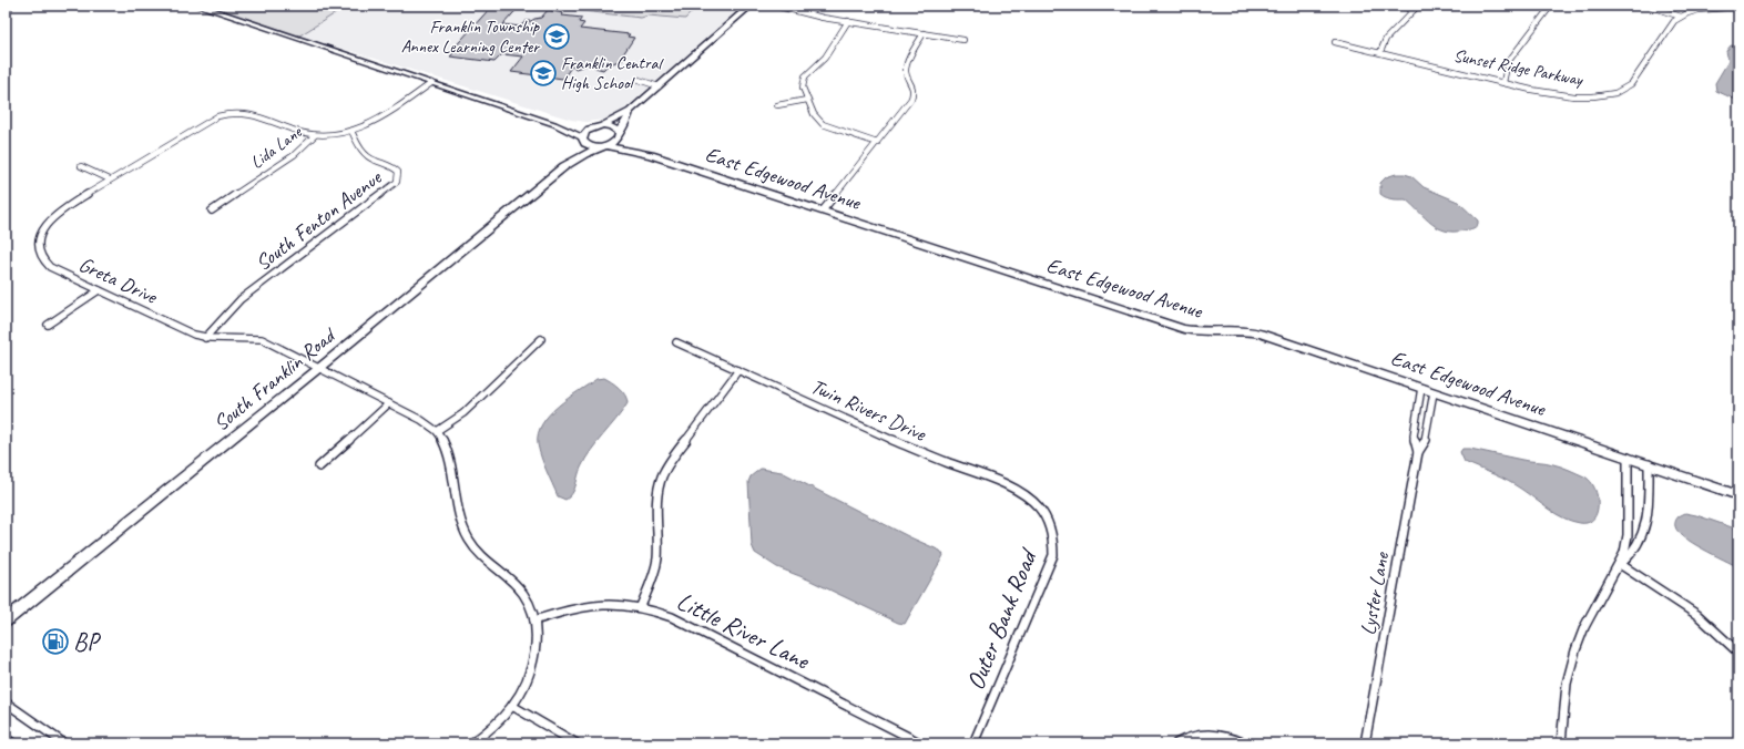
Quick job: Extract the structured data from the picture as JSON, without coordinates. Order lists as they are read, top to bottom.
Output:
{
  "streets": {
    "main road": ["East Edgewood Avenue", "South Franklin Road"],
    "street": [
      "Sunset Ridge Parkway",
      "Lida Lane",
      "South Fenton Avenue",
      "Greta Drive",
      "Twin Rivers Drive",
      "Lyster Lane",
      "Outer Bank Road",
      "Little River Lane"
    ]
  },
  "crossings": [
    ["Lida Lane", "South Fenton Avenue"],
    ["Lida Lane", "Greta Drive"],
    ["East Edgewood Avenue", "Lyster Lane"],
    ["South Fenton Avenue", "Greta Drive"],
    ["Greta Drive", "South Franklin Road"],
    ["Twin Rivers Drive", "Outer Bank Road"]
  ],
  "places": {
    "school or university": ["Franklin Township Annex Learning Center", "Franklin Central High School"],
    "fuel station": ["BP"]
  }
}
